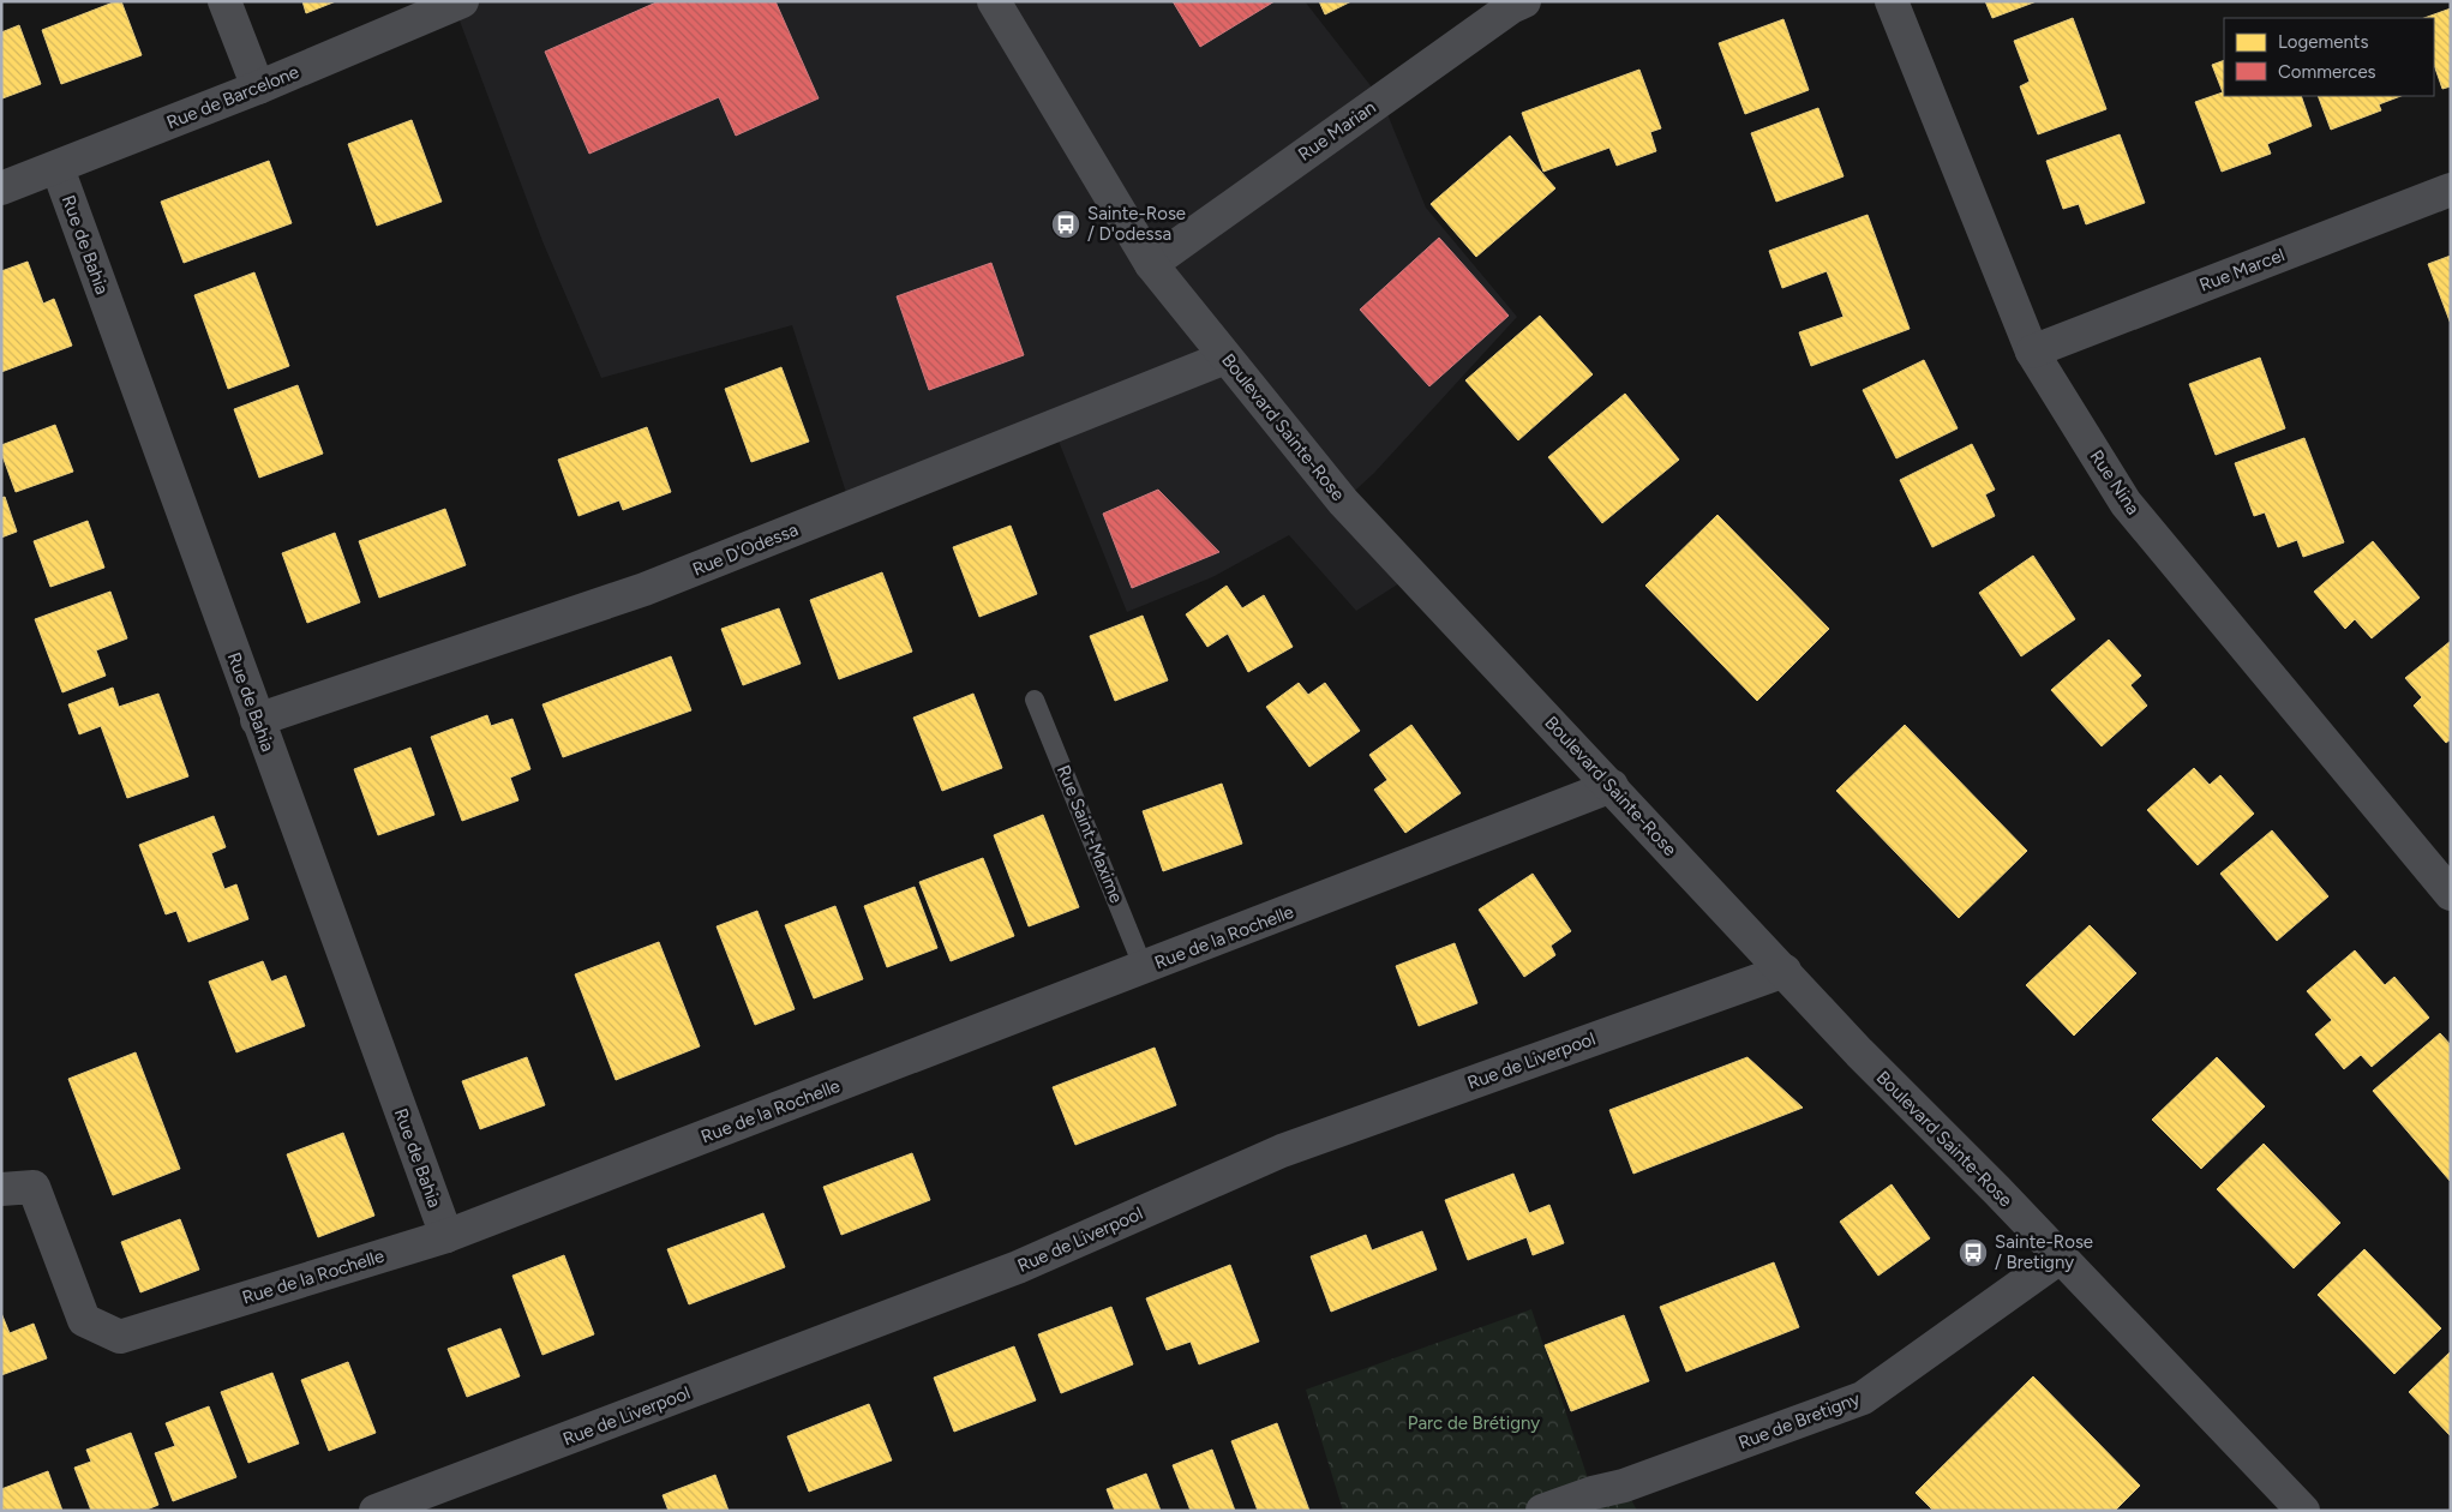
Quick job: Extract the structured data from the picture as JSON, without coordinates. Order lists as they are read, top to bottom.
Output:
{
  "streets": {
    "street": [
      "Rue de Barcelone",
      "Rue Marian",
      "Rue de Bahia",
      "Rue Marcel",
      "Boulevard Sainte-Rose",
      "Rue Nina",
      "Rue D'Odessa",
      "Rue de la Rochelle",
      "Rue de Liverpool",
      "Rue de Bretigny"
    ],
    "lane": ["Rue Saint-Maxime"]
  },
  "crossings": [
    ["Rue de Barcelone", "Rue de Bahia"],
    ["Rue Marian", "Boulevard Sainte-Rose"],
    ["Rue de Bahia", "Rue D'Odessa"],
    ["Rue de Bahia", "Rue de la Rochelle"],
    ["Rue Marcel", "Rue Nina"],
    ["Boulevard Sainte-Rose", "Rue D'Odessa"],
    ["Boulevard Sainte-Rose", "Rue de la Rochelle"],
    ["Boulevard Sainte-Rose", "Rue de Liverpool"],
    ["Boulevard Sainte-Rose", "Rue de Bretigny"],
    ["Rue Saint-Maxime", "Rue de la Rochelle"]
  ],
  "parks": ["Parc de Brétigny"],
  "places": {
    "bus stop": ["Sainte-Rose / D'odessa", "Sainte-Rose / Bretigny"]
  },
  "legend": ["Logements", "Commerces"]
}
